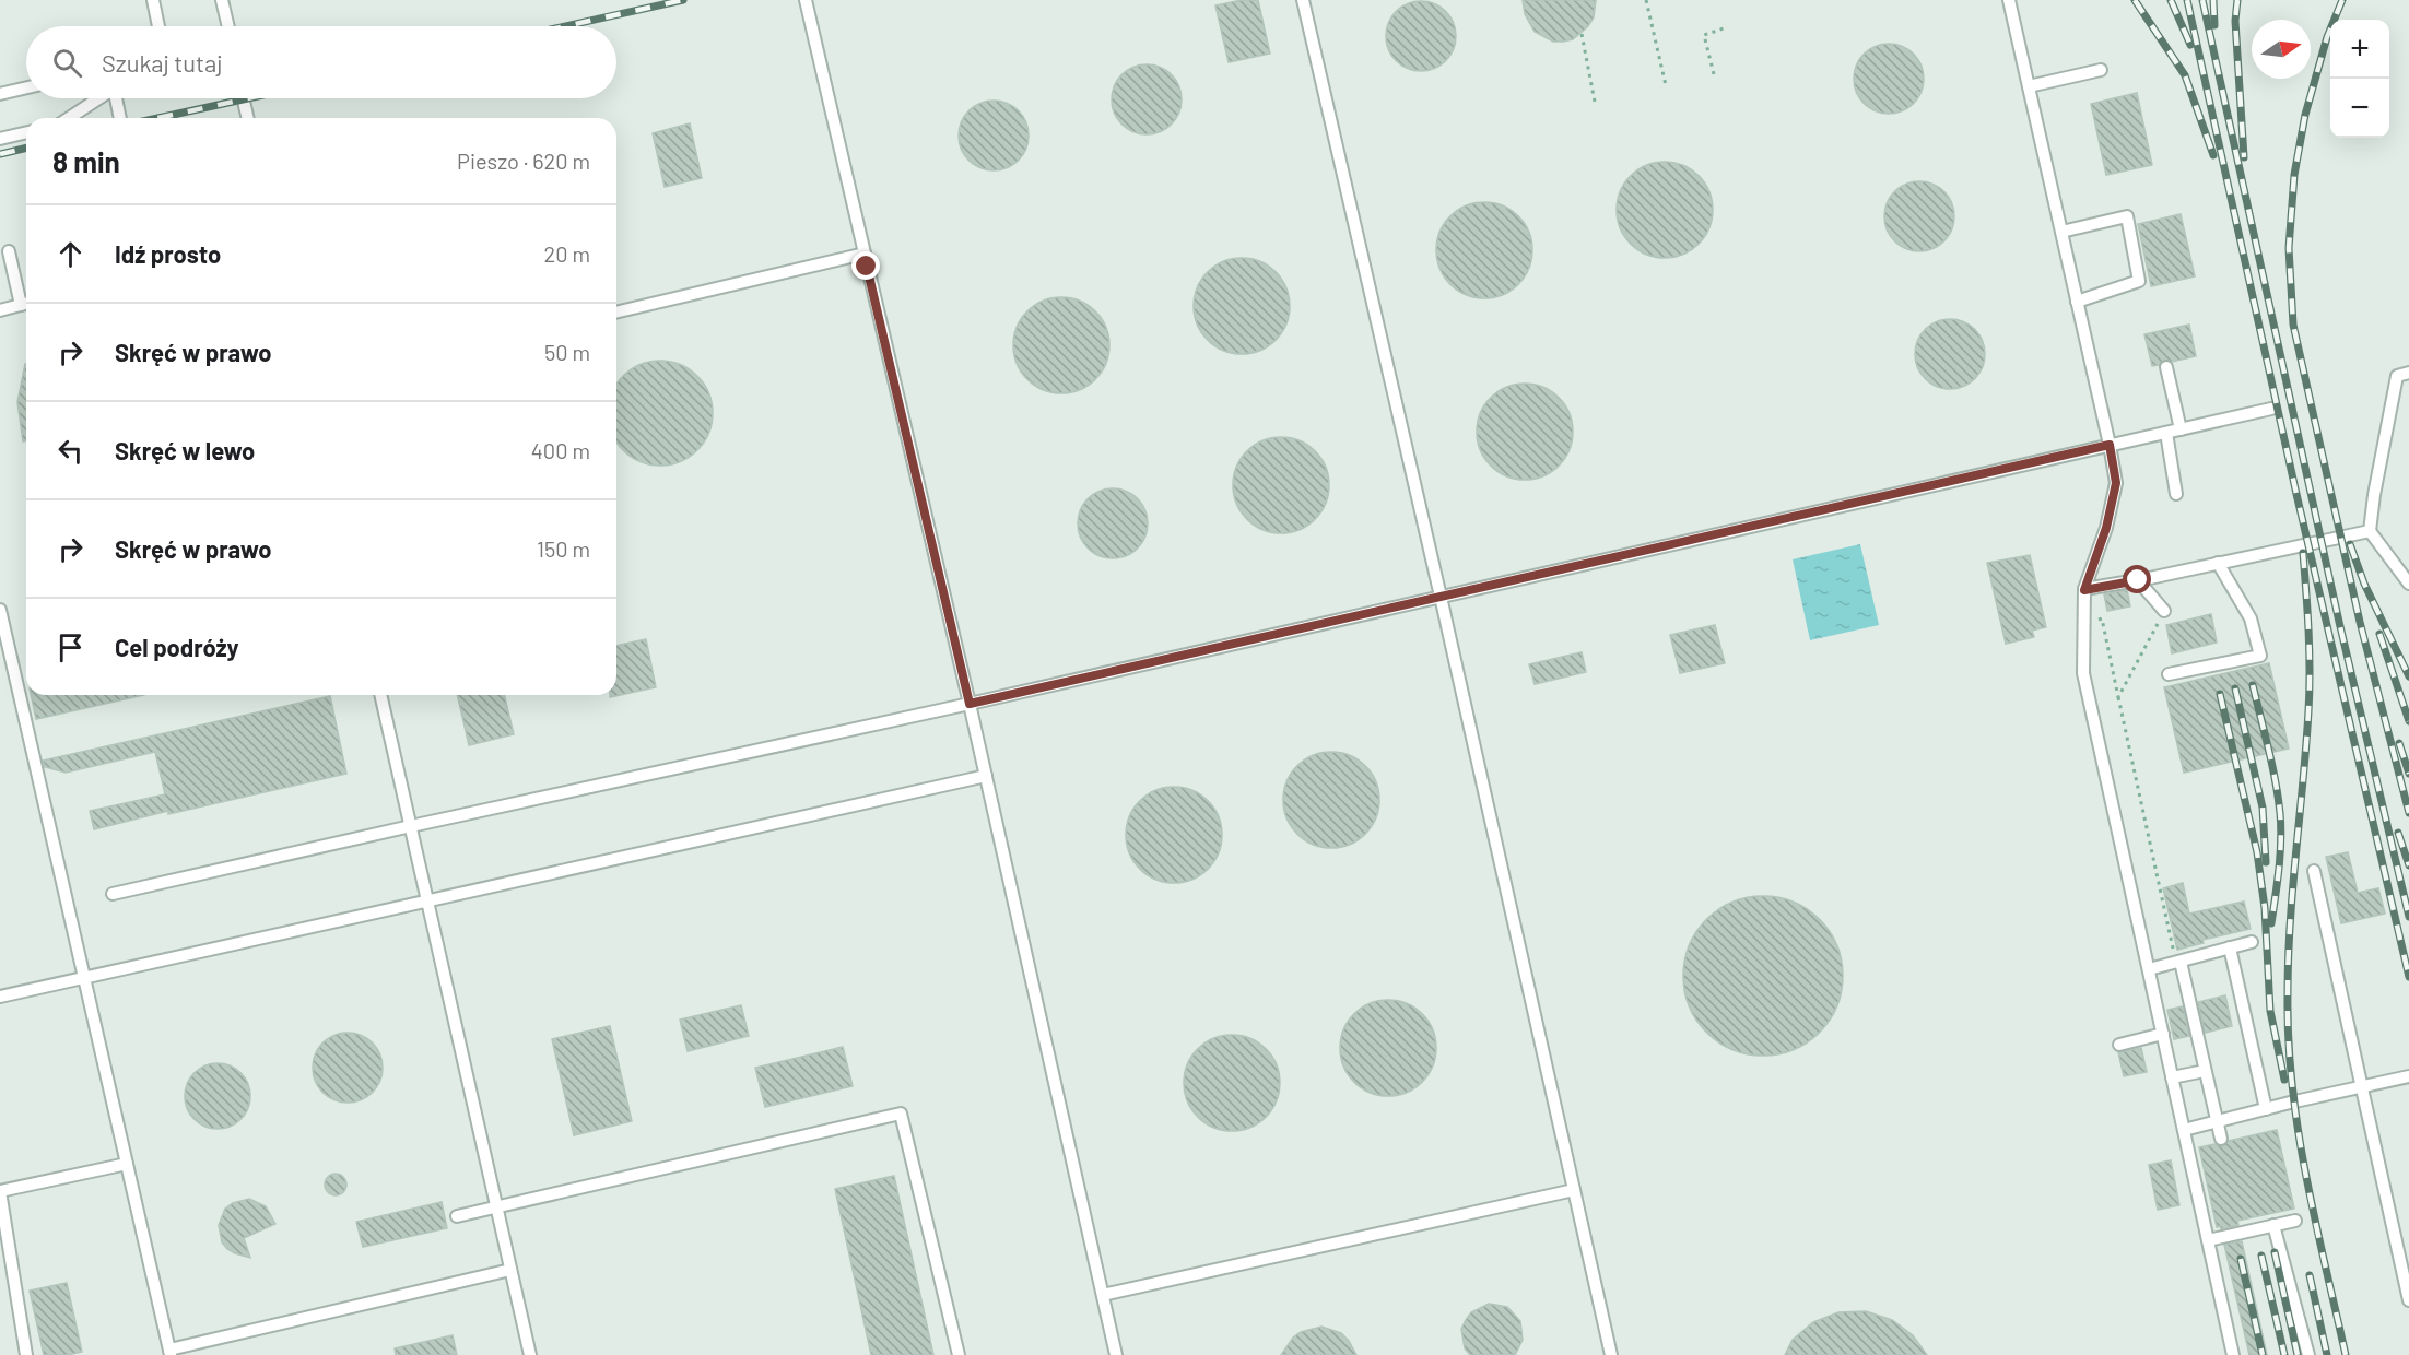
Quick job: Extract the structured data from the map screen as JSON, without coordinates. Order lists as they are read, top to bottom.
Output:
{
  "north": "right",
  "page": {
    "map_buttons": ["+", "−"],
    "search": "Szukaj tutaj",
    "heading": ["8 min", "Pieszo · 620 m"],
    "list": [
      ["Idź prosto", "20 m"],
      ["Skręć w prawo", "50 m"],
      ["Skręć w lewo", "400 m"],
      ["Skręć w prawo", "150 m"],
      "Cel podróży"
    ]
  }
}
